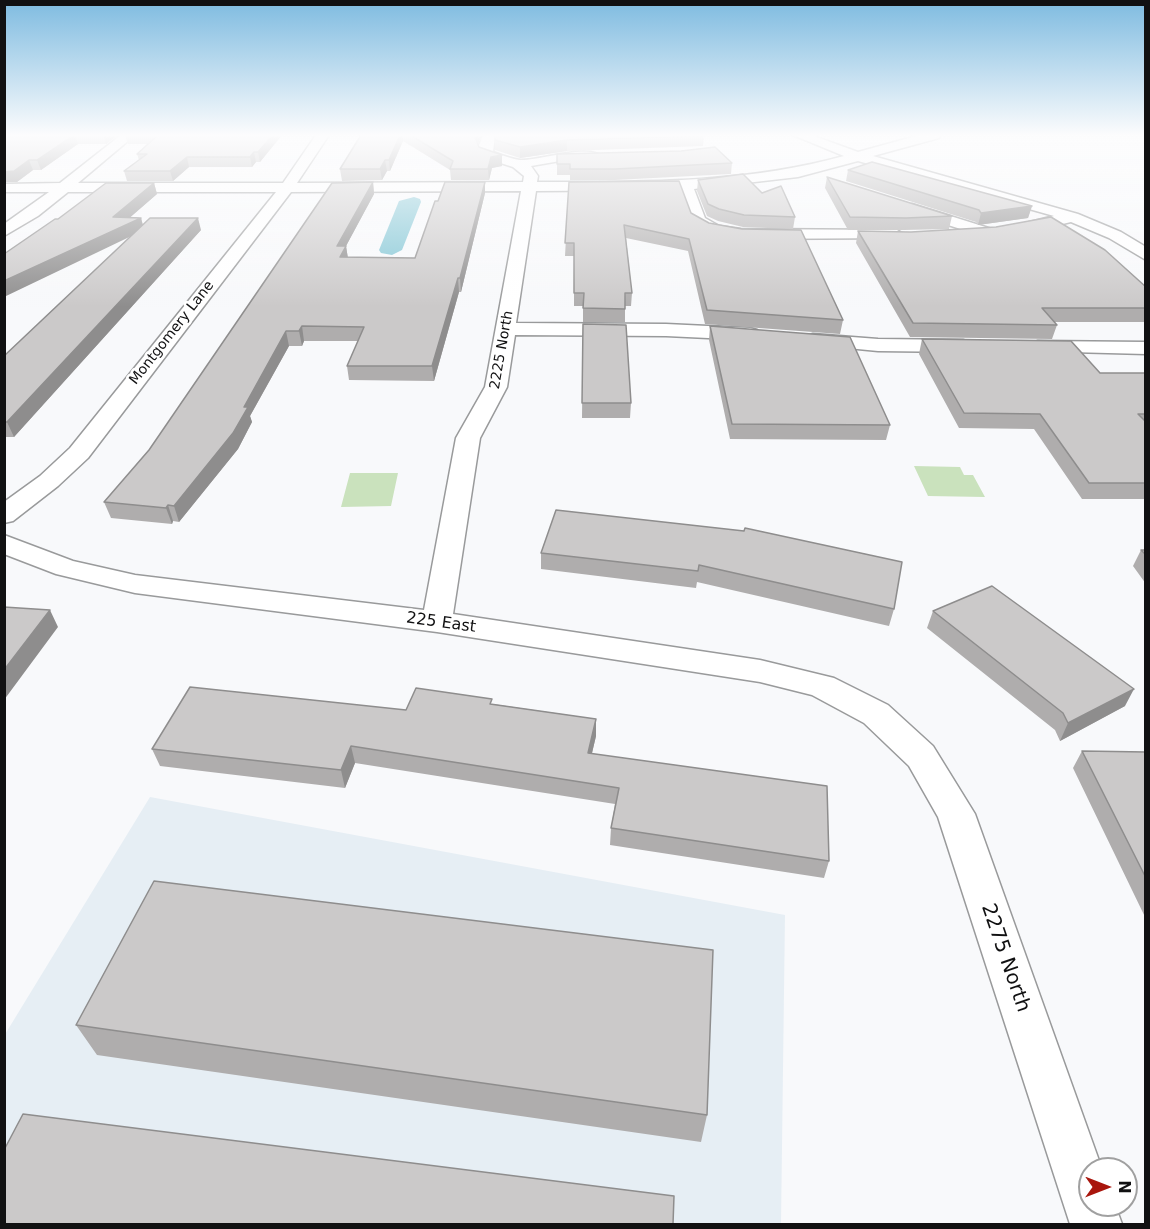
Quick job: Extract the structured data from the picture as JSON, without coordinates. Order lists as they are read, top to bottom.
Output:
{
  "streets": {
    "street": [
      "Montgomery Lane",
      "2225 North",
      "225 East",
      "2275 North"
    ]
  },
  "crossings": [
    ["2225 North", "225 East"],
    ["225 East", "2275 North"]
  ],
  "north": "right"
}
